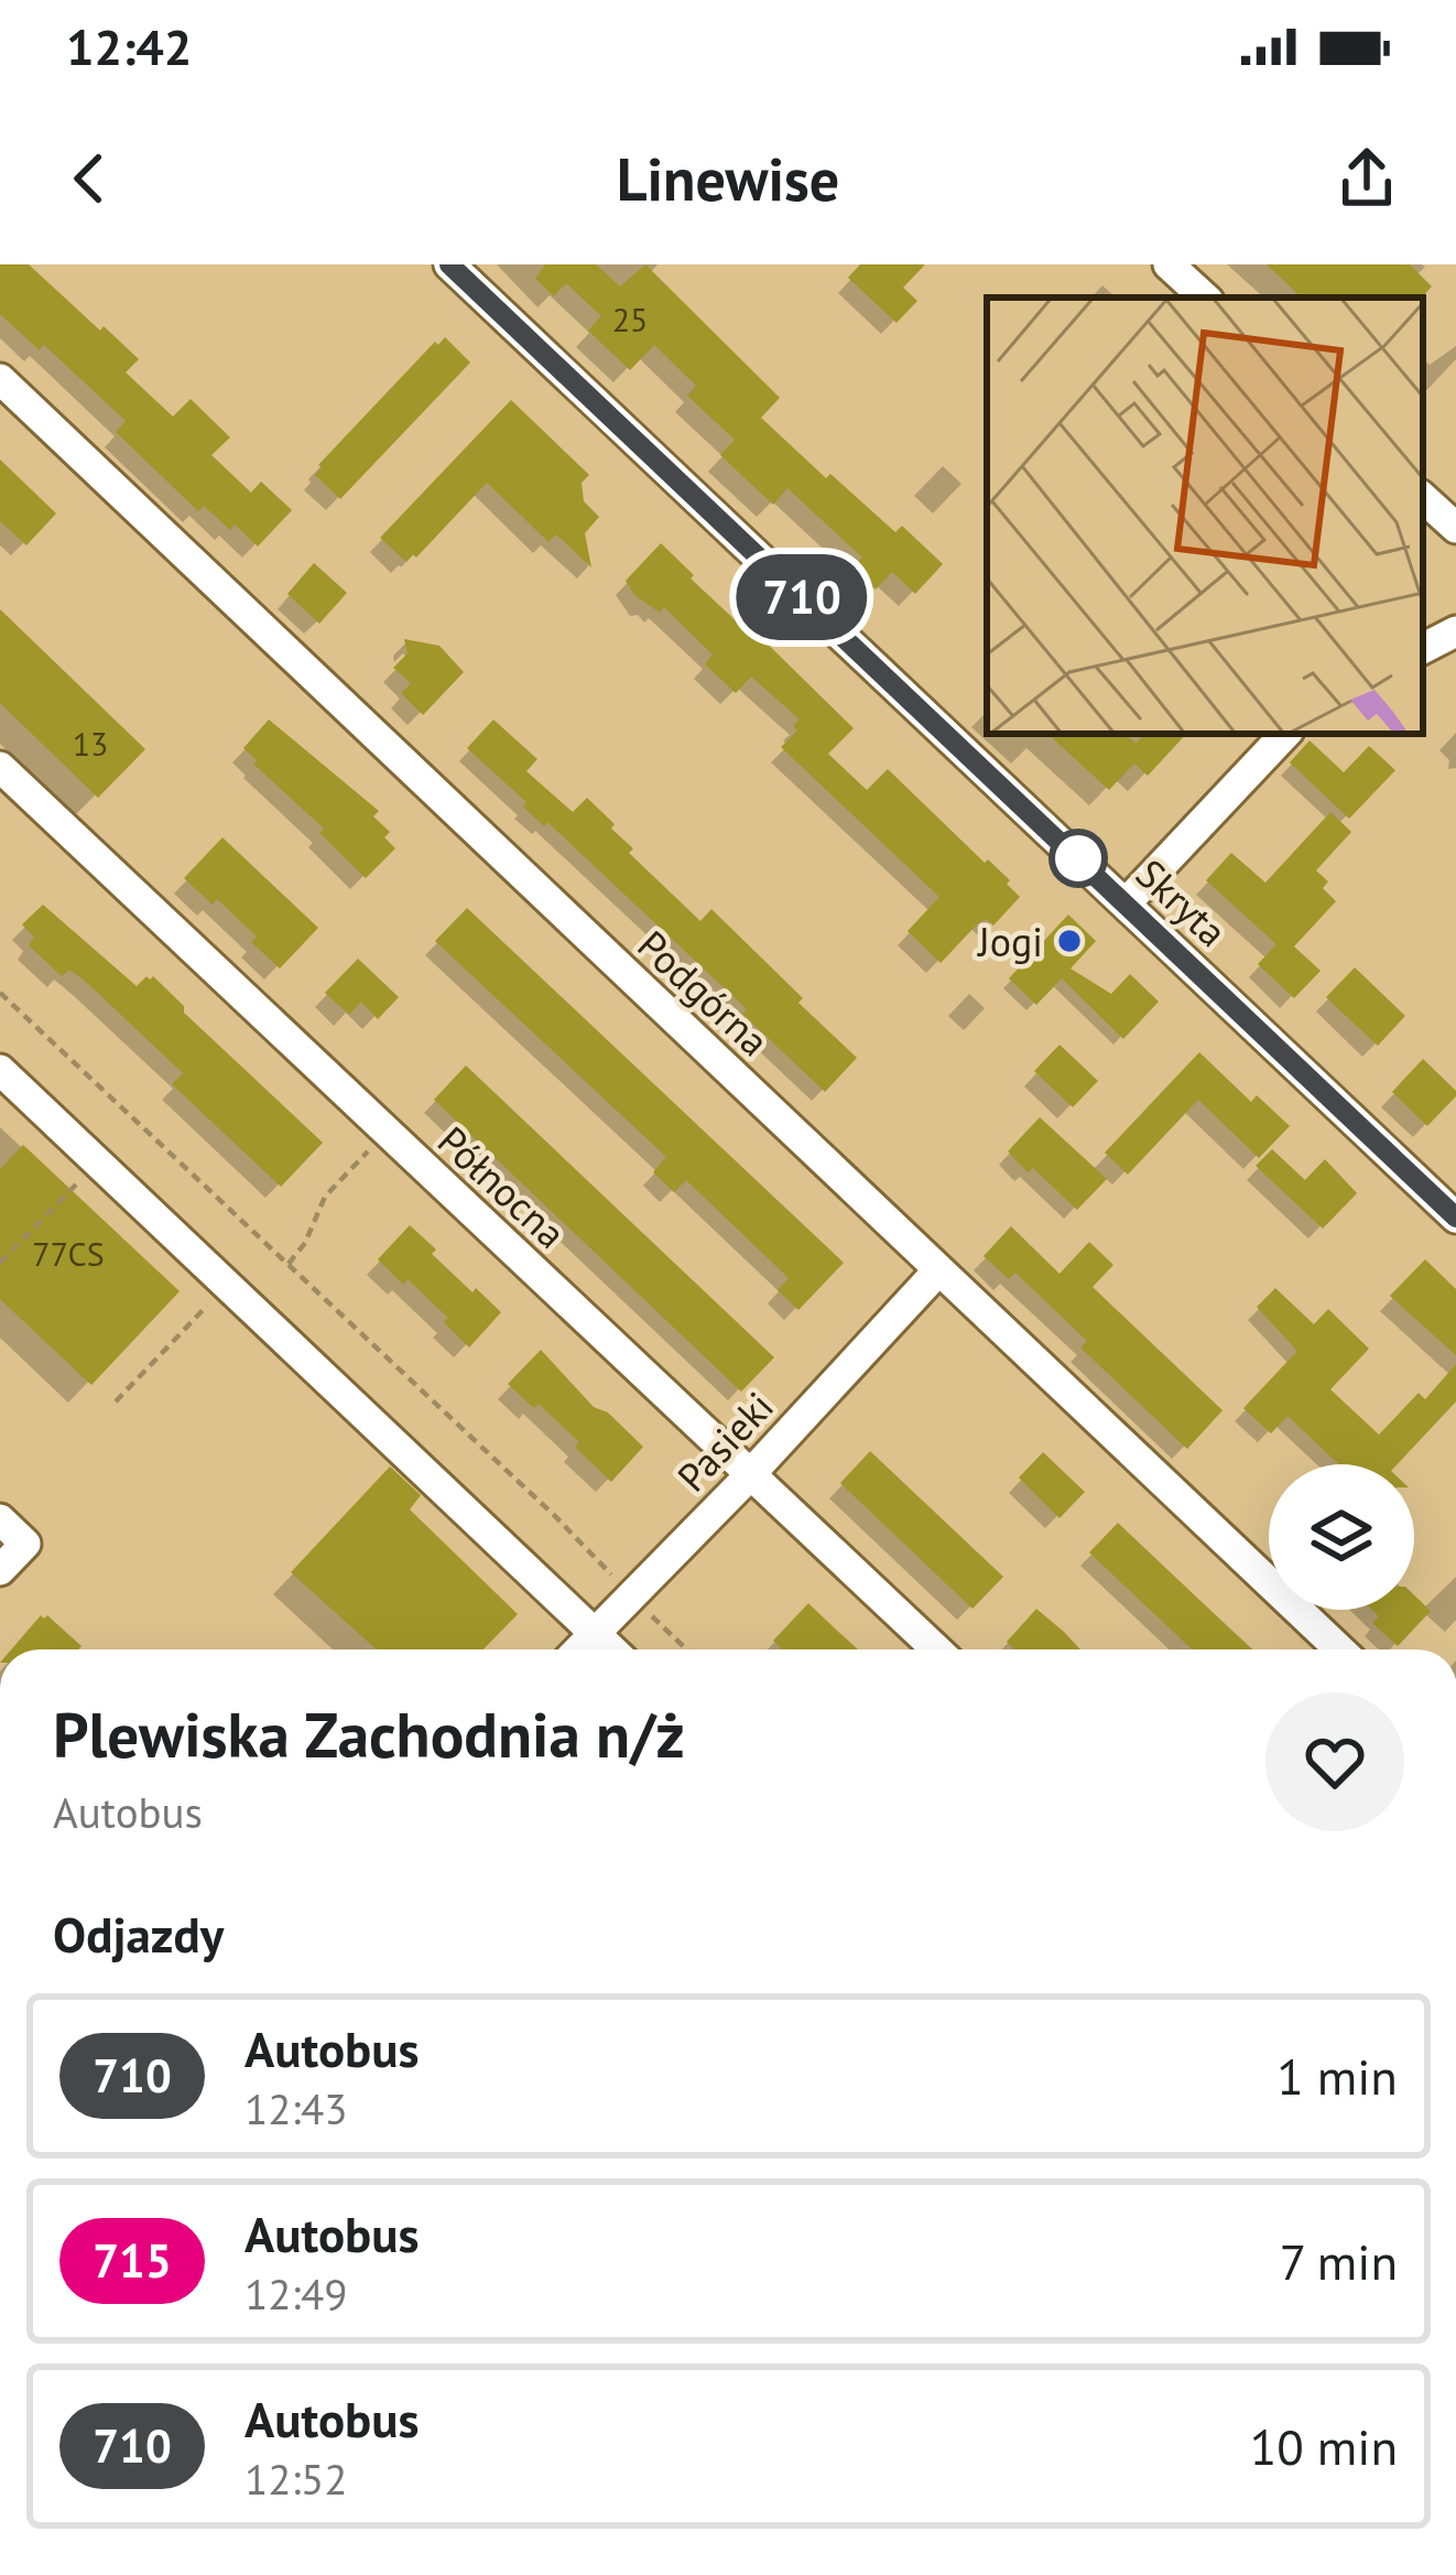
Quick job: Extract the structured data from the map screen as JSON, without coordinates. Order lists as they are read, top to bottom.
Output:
{
  "streets": {
    "street": [
      "Skryta",
      "Podgórna",
      "Północna",
      "Pasieki"
    ]
  },
  "crossings": [
    ["Podgórna", "Pasieki"],
    ["Północna", "Pasieki"]
  ],
  "places": ["Jogi"],
  "lines": ["bus line 710"],
  "house_numbers": ["25", "13", "77CS"],
  "page": {
    "status": "12:42",
    "header": "Linewise",
    "on_map": "710",
    "heading": [
      ["Plewiska Zachodnia n/ż", "Autobus"],
      "Odjazdy"
    ],
    "list": [
      {
        "mark": "710",
        "name": "Autobus",
        "note": "12:43",
        "value": "1 min"
      },
      {
        "mark": "715",
        "name": "Autobus",
        "note": "12:49",
        "value": "7 min"
      },
      {
        "mark": "710",
        "name": "Autobus",
        "note": "12:52",
        "value": "10 min"
      }
    ]
  }
}
